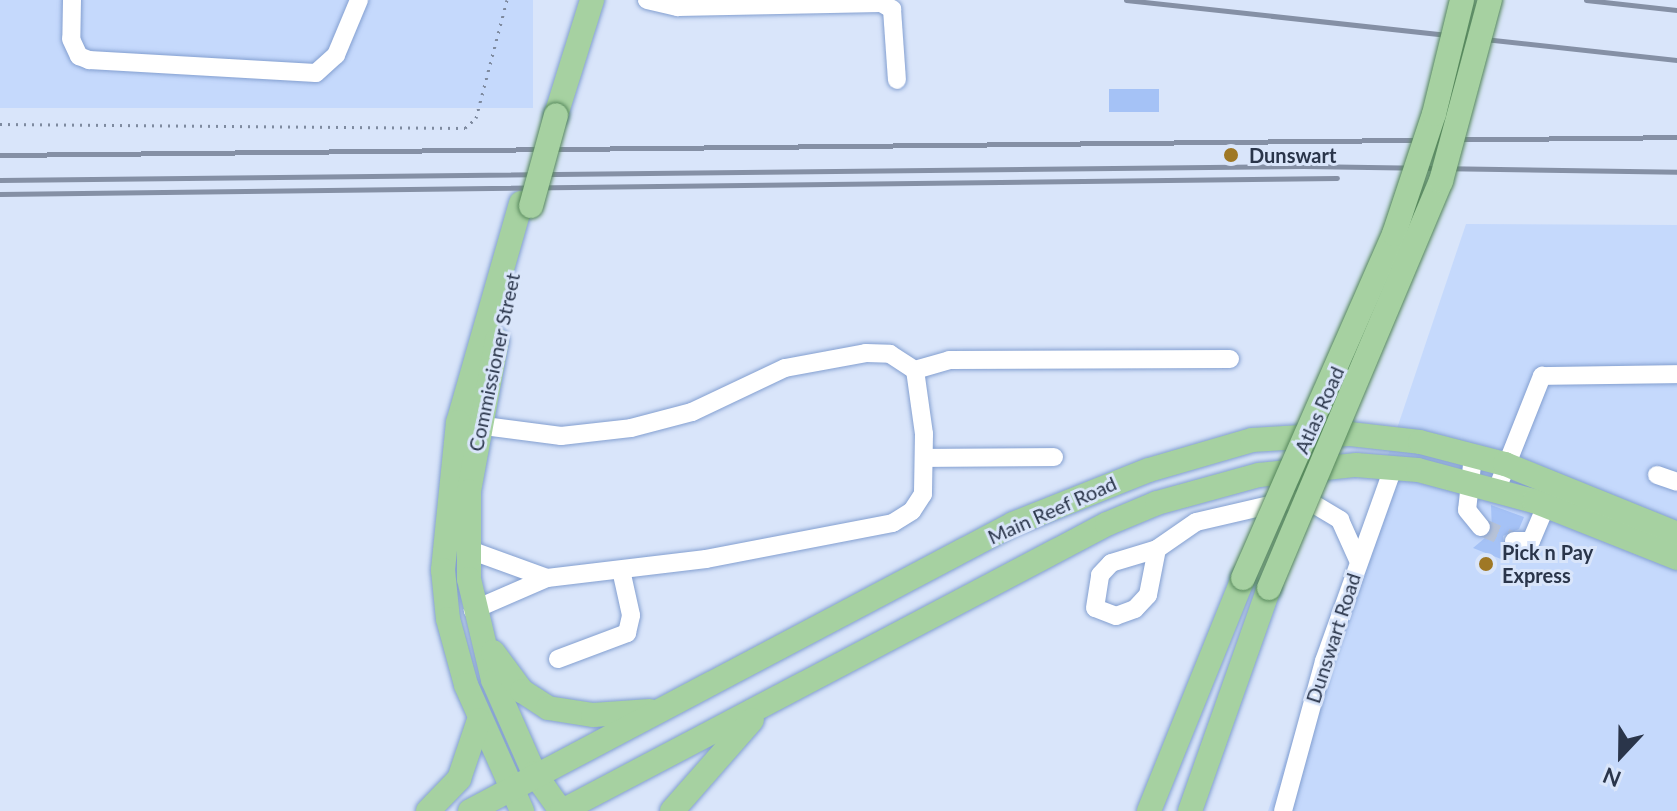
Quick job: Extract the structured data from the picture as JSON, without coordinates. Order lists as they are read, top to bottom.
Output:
{
  "streets": {
    "main road": ["Commissioner Street", "Atlas Road", "Main Reef Road"],
    "street": ["Dunswart Road"]
  },
  "crossings": [
    ["Commissioner Street", "Main Reef Road"],
    ["Main Reef Road", "Dunswart Road"]
  ],
  "places": ["Dunswart", "Pick n Pay Express"],
  "north": "bottom"
}
